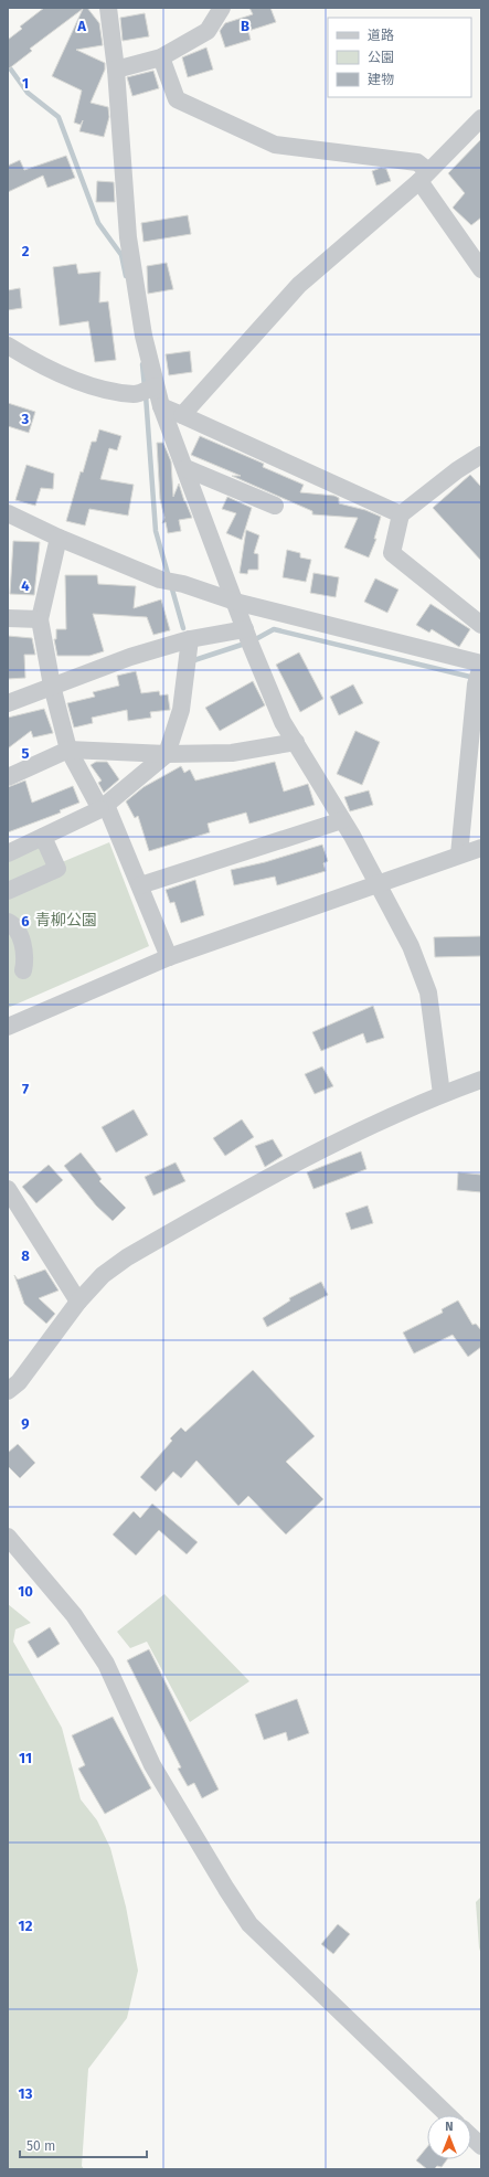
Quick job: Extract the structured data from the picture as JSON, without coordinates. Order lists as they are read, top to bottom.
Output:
{
  "parks": ["青柳公園"],
  "legend": ["道路", "公園", "建物"],
  "scale_bar": "50 m",
  "north": "top",
  "grid": {
    "columns": ["A", "B"],
    "rows": [
      "1",
      "2",
      "3",
      "4",
      "5",
      "6",
      "7",
      "8",
      "9",
      "10",
      "11",
      "12",
      "13"
    ]
  }
}
